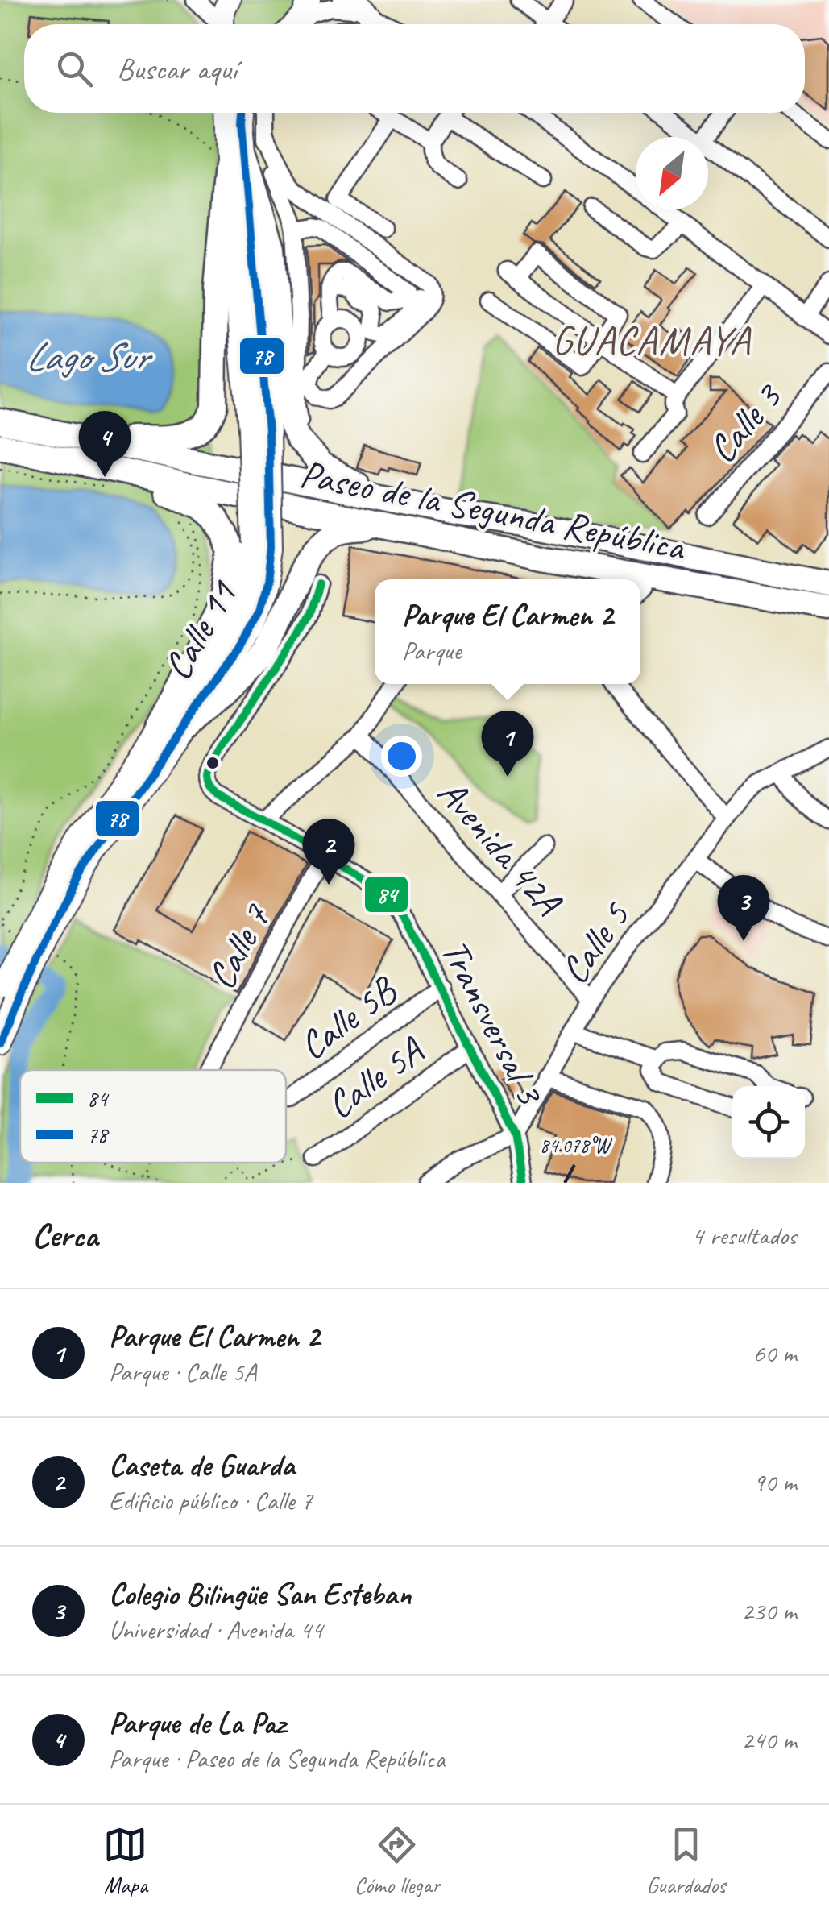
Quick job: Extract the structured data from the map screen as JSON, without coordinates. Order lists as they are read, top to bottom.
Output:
{
  "streets": {
    "highway": ["Paseo de la Segunda República"],
    "main road": ["Calle 11"],
    "street": [
      "Calle 3",
      "Avenida 42A",
      "Calle 5",
      "Calle 7",
      "Calle 5B",
      "Transversal 3",
      "Calle 5A"
    ]
  },
  "crossings": [
    ["Avenida 42A", "Calle 5"],
    ["Calle 5", "Transversal 3"],
    ["Calle 7", "Transversal 3"],
    ["Calle 5B", "Transversal 3"],
    ["Transversal 3", "Calle 5A"]
  ],
  "districts": ["GUACAMAYA"],
  "water": ["Lago Sur"],
  "lines": ["transit line 78", "transit line 84"],
  "legend": ["84", "78"],
  "north": "bottom left",
  "page": {
    "search": "Buscar aquí",
    "pins": [
      "4",
      "1",
      "2",
      "3"
    ],
    "popup": ["Parque El Carmen 2", "Parque"],
    "heading": ["Cerca", "4 resultados"],
    "list": [
      {
        "mark": "1",
        "name": "Parque El Carmen 2",
        "note": "Parque · Calle 5A",
        "value": "60 m"
      },
      {
        "mark": "2",
        "name": "Caseta de Guarda",
        "note": "Edificio público · Calle 7",
        "value": "90 m"
      },
      {
        "mark": "3",
        "name": "Colegio Bilingüe San Esteban",
        "note": "Universidad · Avenida 44",
        "value": "230 m"
      },
      {
        "mark": "4",
        "name": "Parque de La Paz",
        "note": "Parque · Paseo de la Segunda República",
        "value": "240 m"
      }
    ],
    "nav": ["Mapa", "Cómo llegar", "Guardados"]
  },
  "coordinates": ["84.078°W"]
}
